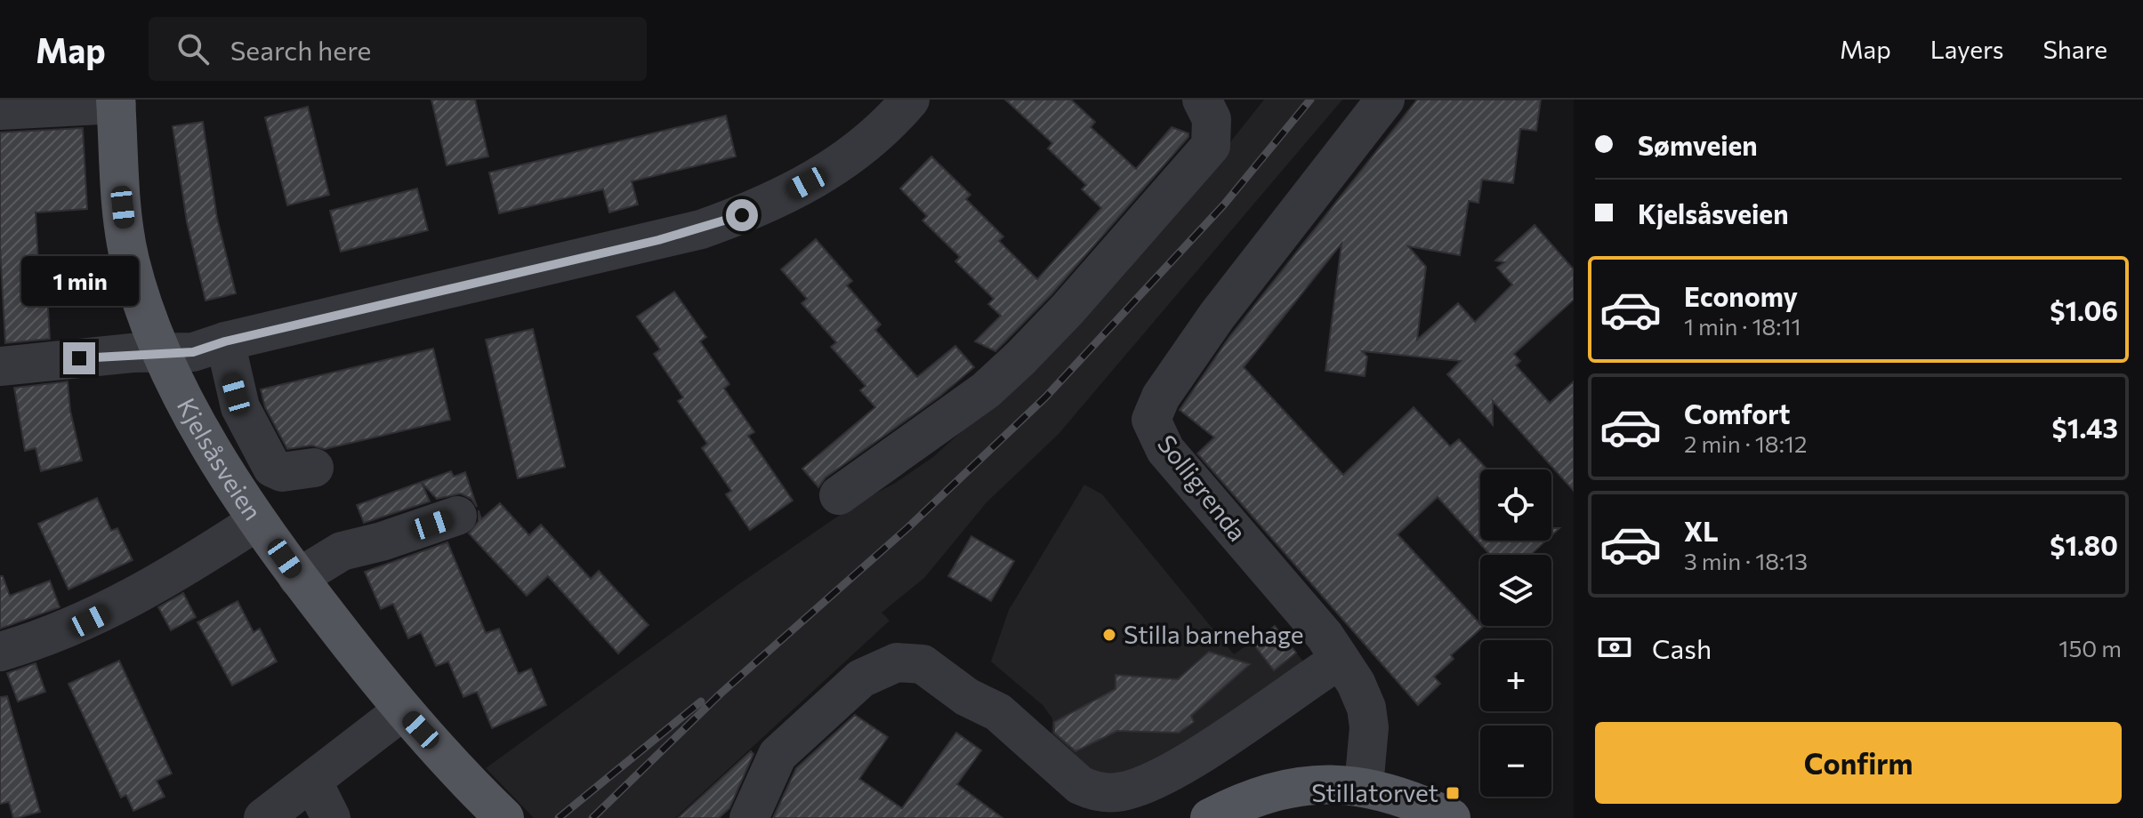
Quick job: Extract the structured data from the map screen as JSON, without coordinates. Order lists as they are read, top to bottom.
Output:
{
  "streets": {
    "main road": ["Kjelsåsveien"],
    "street": ["Solligrenda"]
  },
  "places": {
    "other": ["Stilla barnehage"],
    "transit": ["Stillatorvet"]
  },
  "page": {
    "header": "Map",
    "search": "Search here",
    "nav": ["Map", "Layers", "Share"],
    "banner": ["Sømveien", "Kjelsåsveien"],
    "bubble": "1 min",
    "list": [
      {
        "name": "Economy",
        "note": "1 min · 18:11",
        "value": "$1.06"
      },
      {
        "name": "Comfort",
        "note": "2 min · 18:12",
        "value": "$1.43"
      },
      {
        "name": "XL",
        "note": "3 min · 18:13",
        "value": "$1.80"
      }
    ],
    "map_buttons": ["+", "−"],
    "pay": ["Cash", "150 m"],
    "buttons": "Confirm"
  }
}
